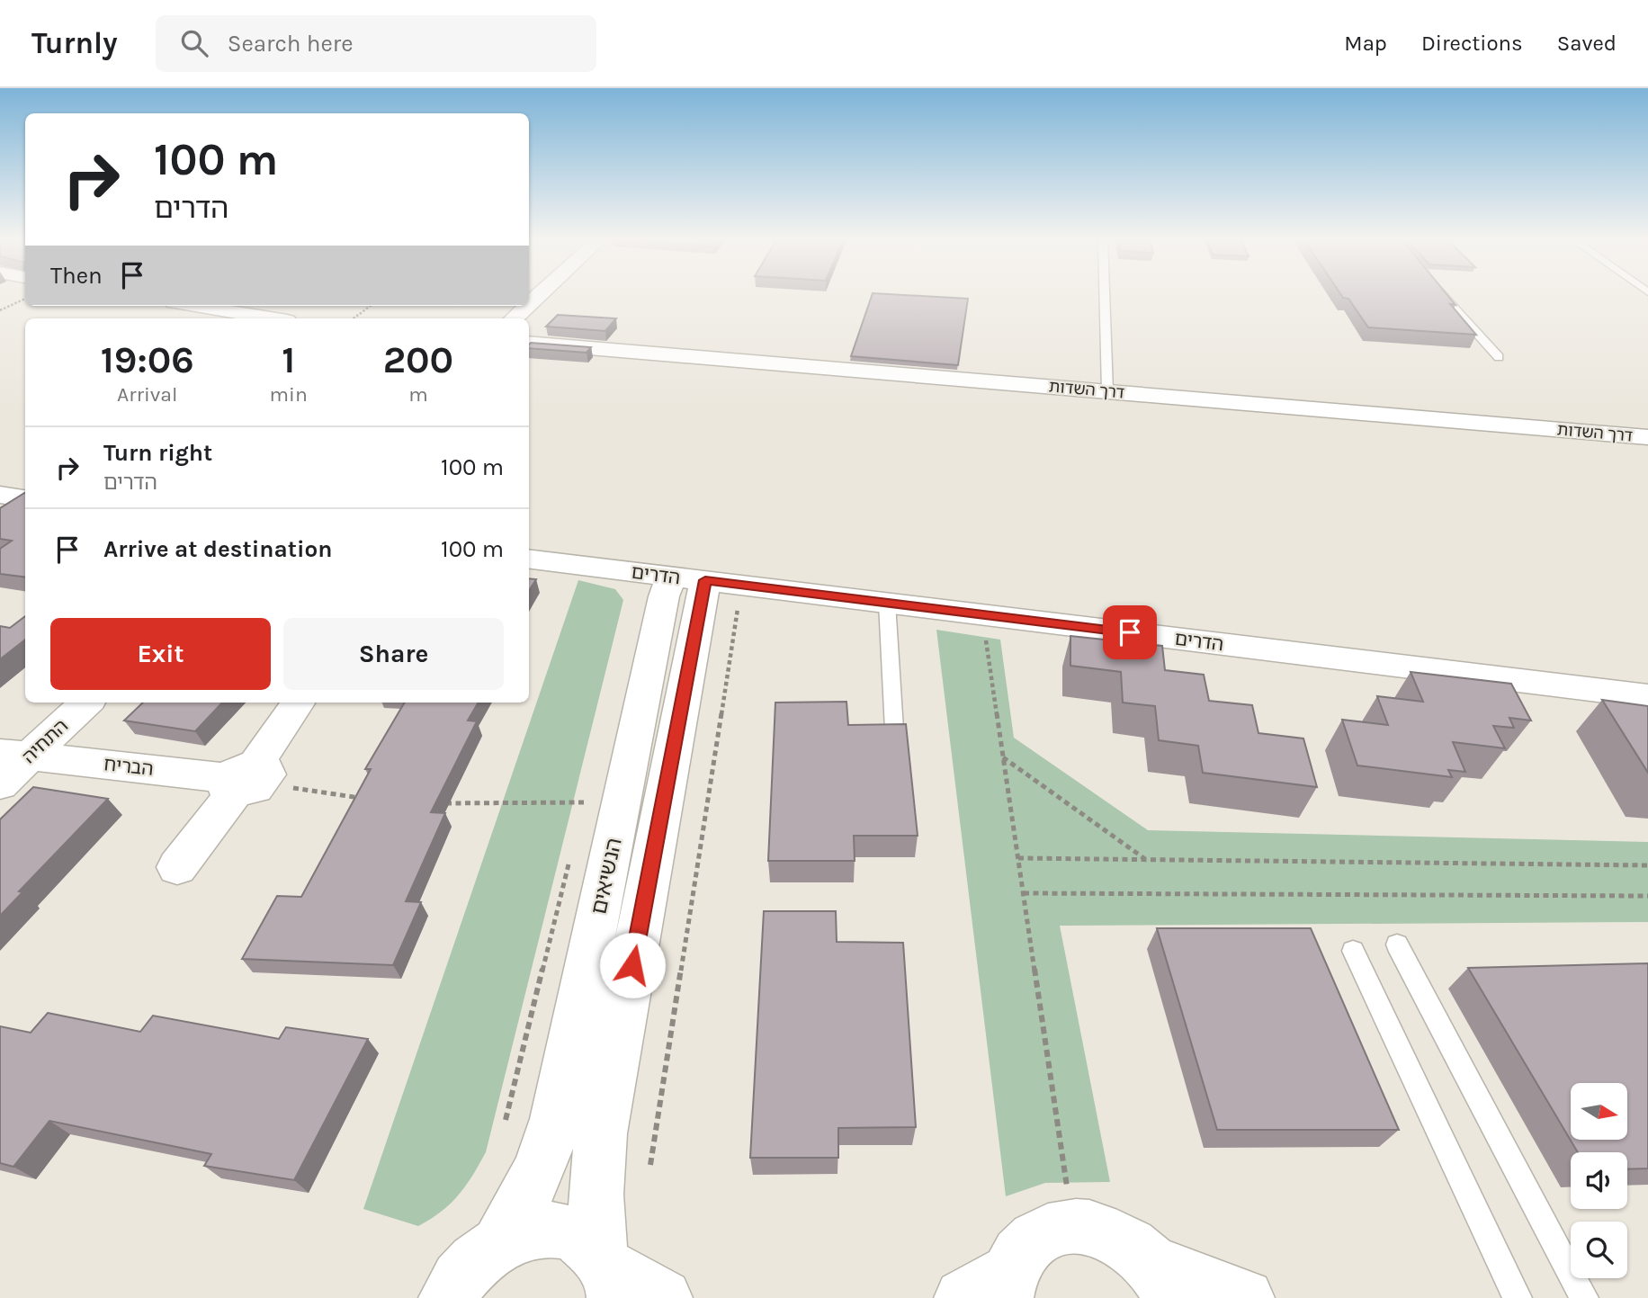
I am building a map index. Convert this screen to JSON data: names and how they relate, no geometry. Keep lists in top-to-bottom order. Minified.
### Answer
{"streets":{"street":["דרך השדות","הדרים","התחיה","הבריח","הנשיאים"]},"crossings":[["הדרים","הנשיאים"],["התחיה","הבריח"]],"north":"right","page":{"header":"Turnly","search":"Search here","nav":["Map","Directions","Saved"],"turn":["100 m","הדרים"],"then":"Then","eta":["19:06","Arrival","1","min","200","m"],"list":[{"name":"Turn right","note":"הדרים","value":"100 m"},{"name":"Arrive at destination","value":"100 m"}],"buttons":["Exit","Share"]}}
